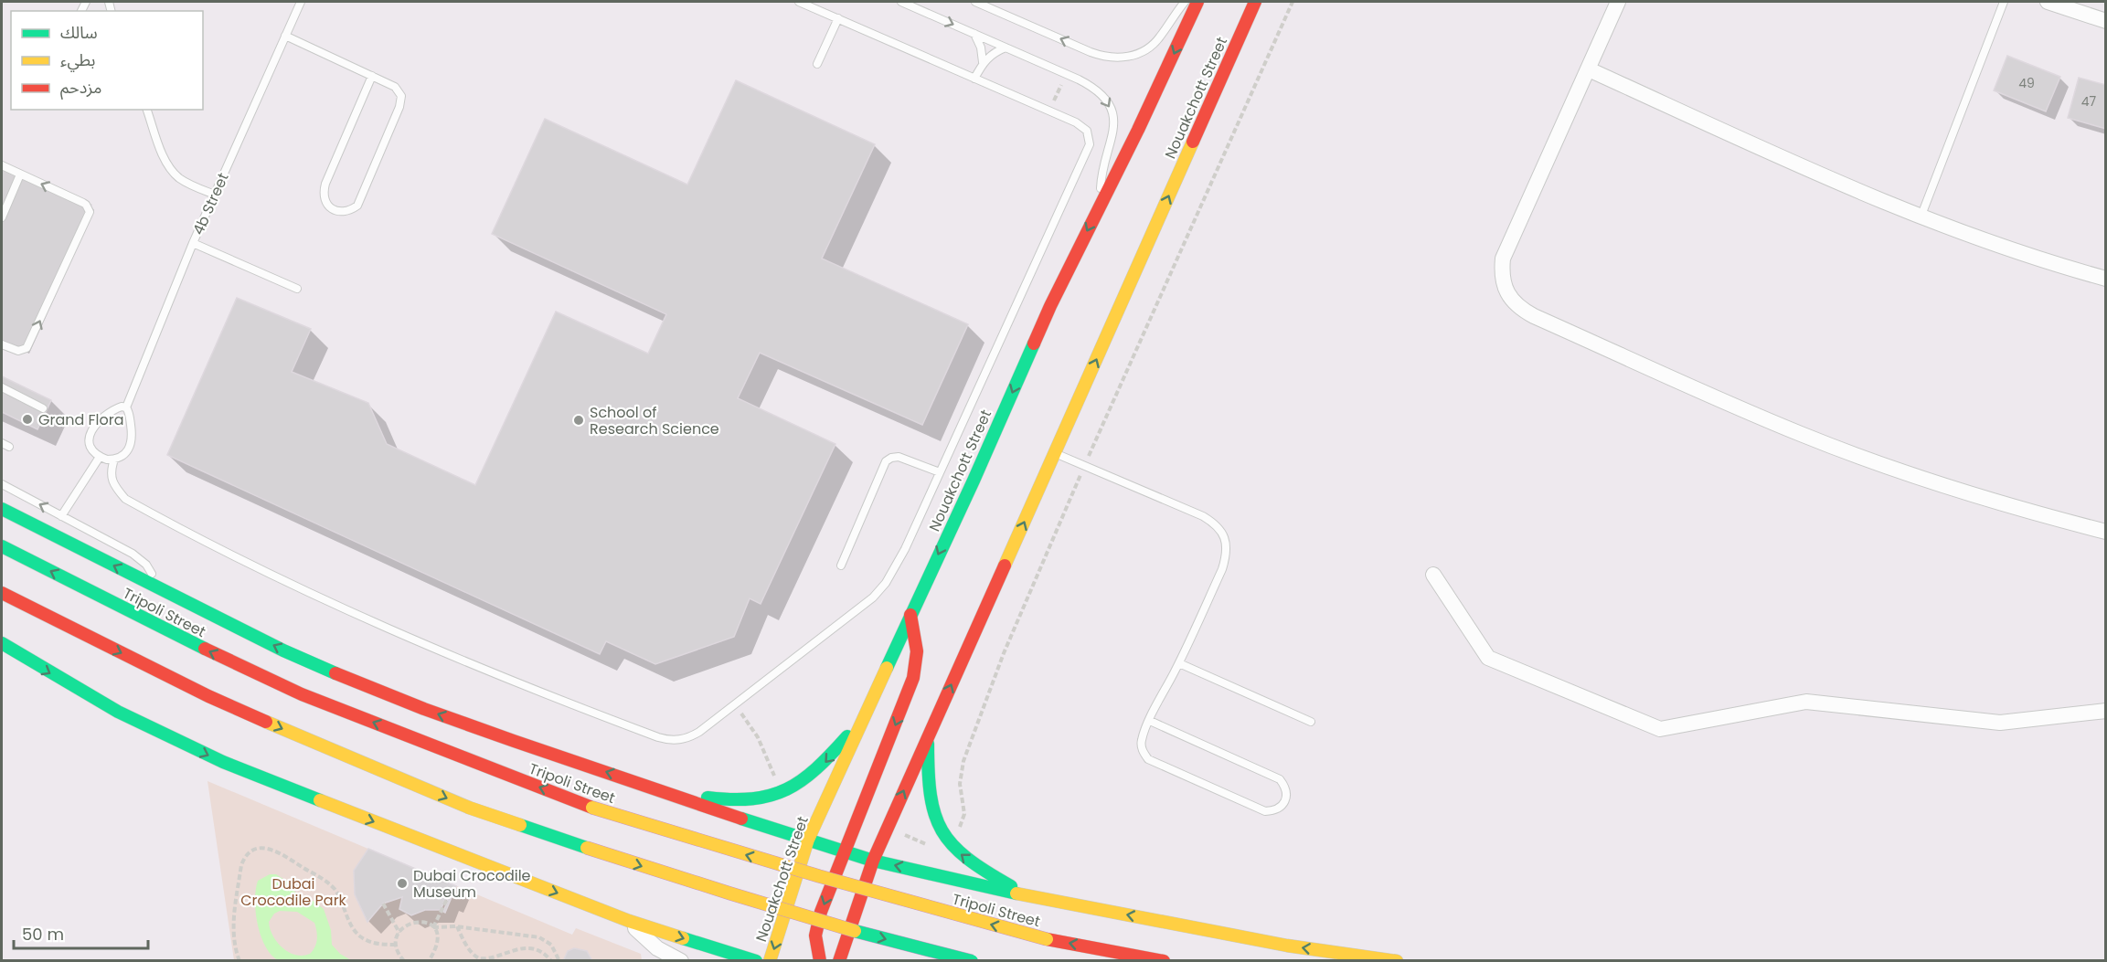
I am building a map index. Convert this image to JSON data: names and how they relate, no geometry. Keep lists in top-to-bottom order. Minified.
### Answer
{"streets":{"main road":["Nouakchott Street","Tripoli Street"],"lane":["4b Street"]},"parks":["Dubai Crocodile Park"],"places":["Grand Flora","School of Research Science","Dubai Crocodile Museum"],"house_numbers":["49","47"],"legend":["سالك","بطيء","مزدحم"],"scale_bar":"50 m"}
